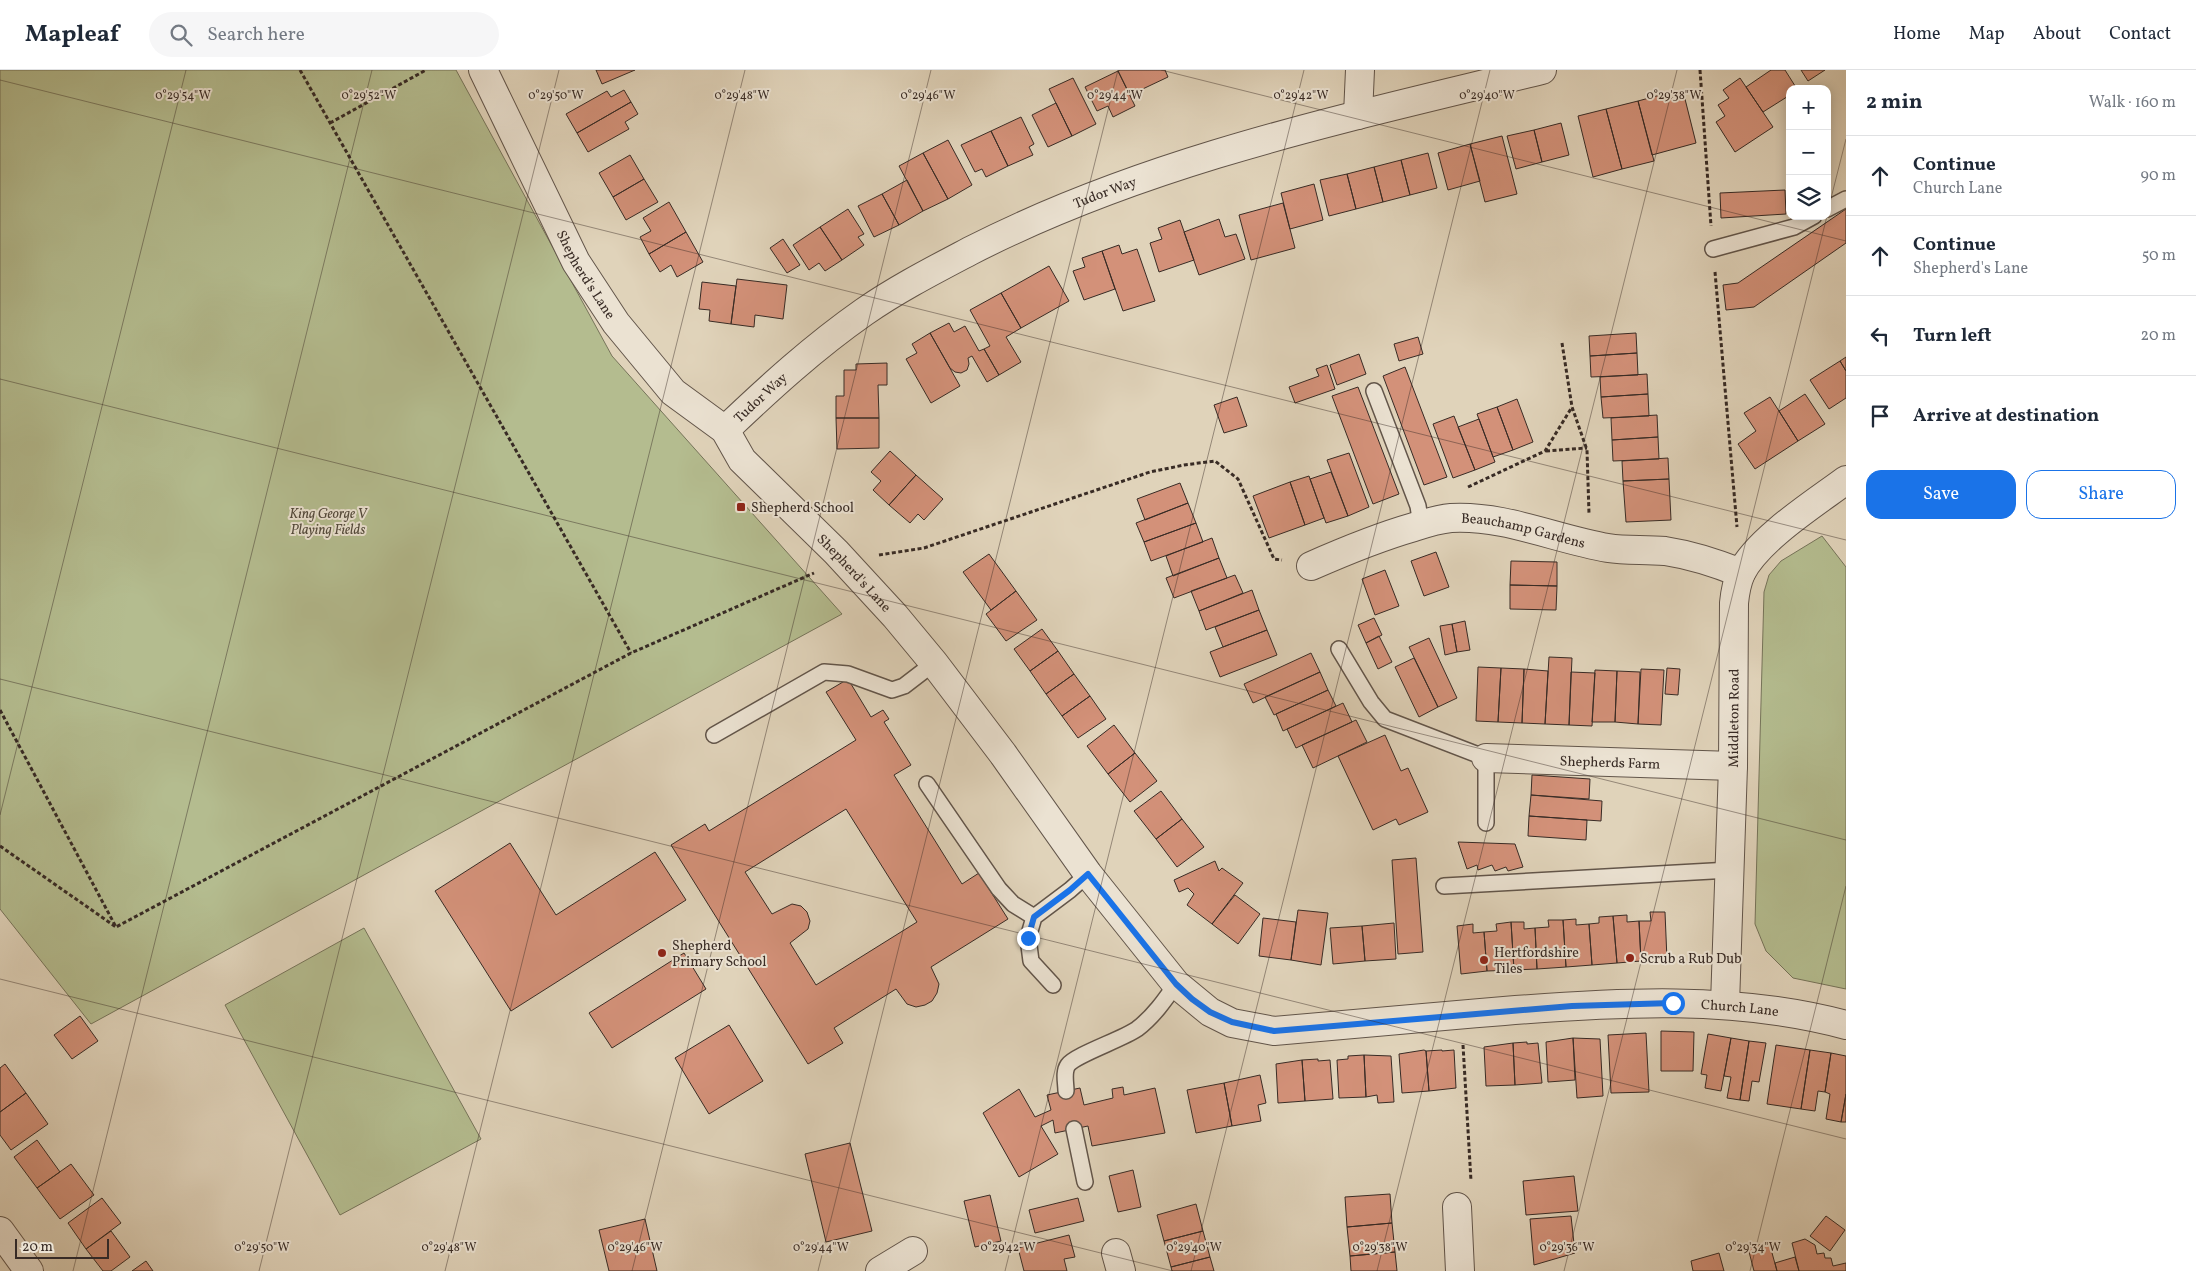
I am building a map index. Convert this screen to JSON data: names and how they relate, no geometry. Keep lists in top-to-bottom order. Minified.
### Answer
{"streets":{"street":["Tudor Way","Shepherd's Lane","Beauchamp Gardens","Middleton Road","Shepherds Farm","Church Lane"]},"crossings":[["Tudor Way","Shepherd's Lane"],["Shepherd's Lane","Church Lane"],["Beauchamp Gardens","Middleton Road"],["Middleton Road","Shepherds Farm"],["Middleton Road","Church Lane"]],"parks":["King George V Playing Fields"],"places":{"transit":["Shepherd School"],"other":["Shepherd Primary School","Scrub a Rub Dub","Hertfordshire Tiles"]},"scale_bar":"20 m","page":{"header":"Mapleaf","search":"Search here","nav":["Home","Map","About","Contact"],"heading":["2 min","Walk · 160 m"],"map_buttons":["+","−"],"list":[["Continue","Church Lane","90 m"],["Continue","Shepherd's Lane","50 m"],["Turn left","20 m"],"Arrive at destination"],"buttons":["Save","Share"],"scale":"20 m"},"coordinates":["0°29'54\"W","0°29'52\"W","0°29'50\"W","0°29'48\"W","0°29'46\"W","0°29'44\"W","0°29'42\"W","0°29'40\"W","0°29'38\"W","0°29'36\"W","0°29'34\"W"]}
